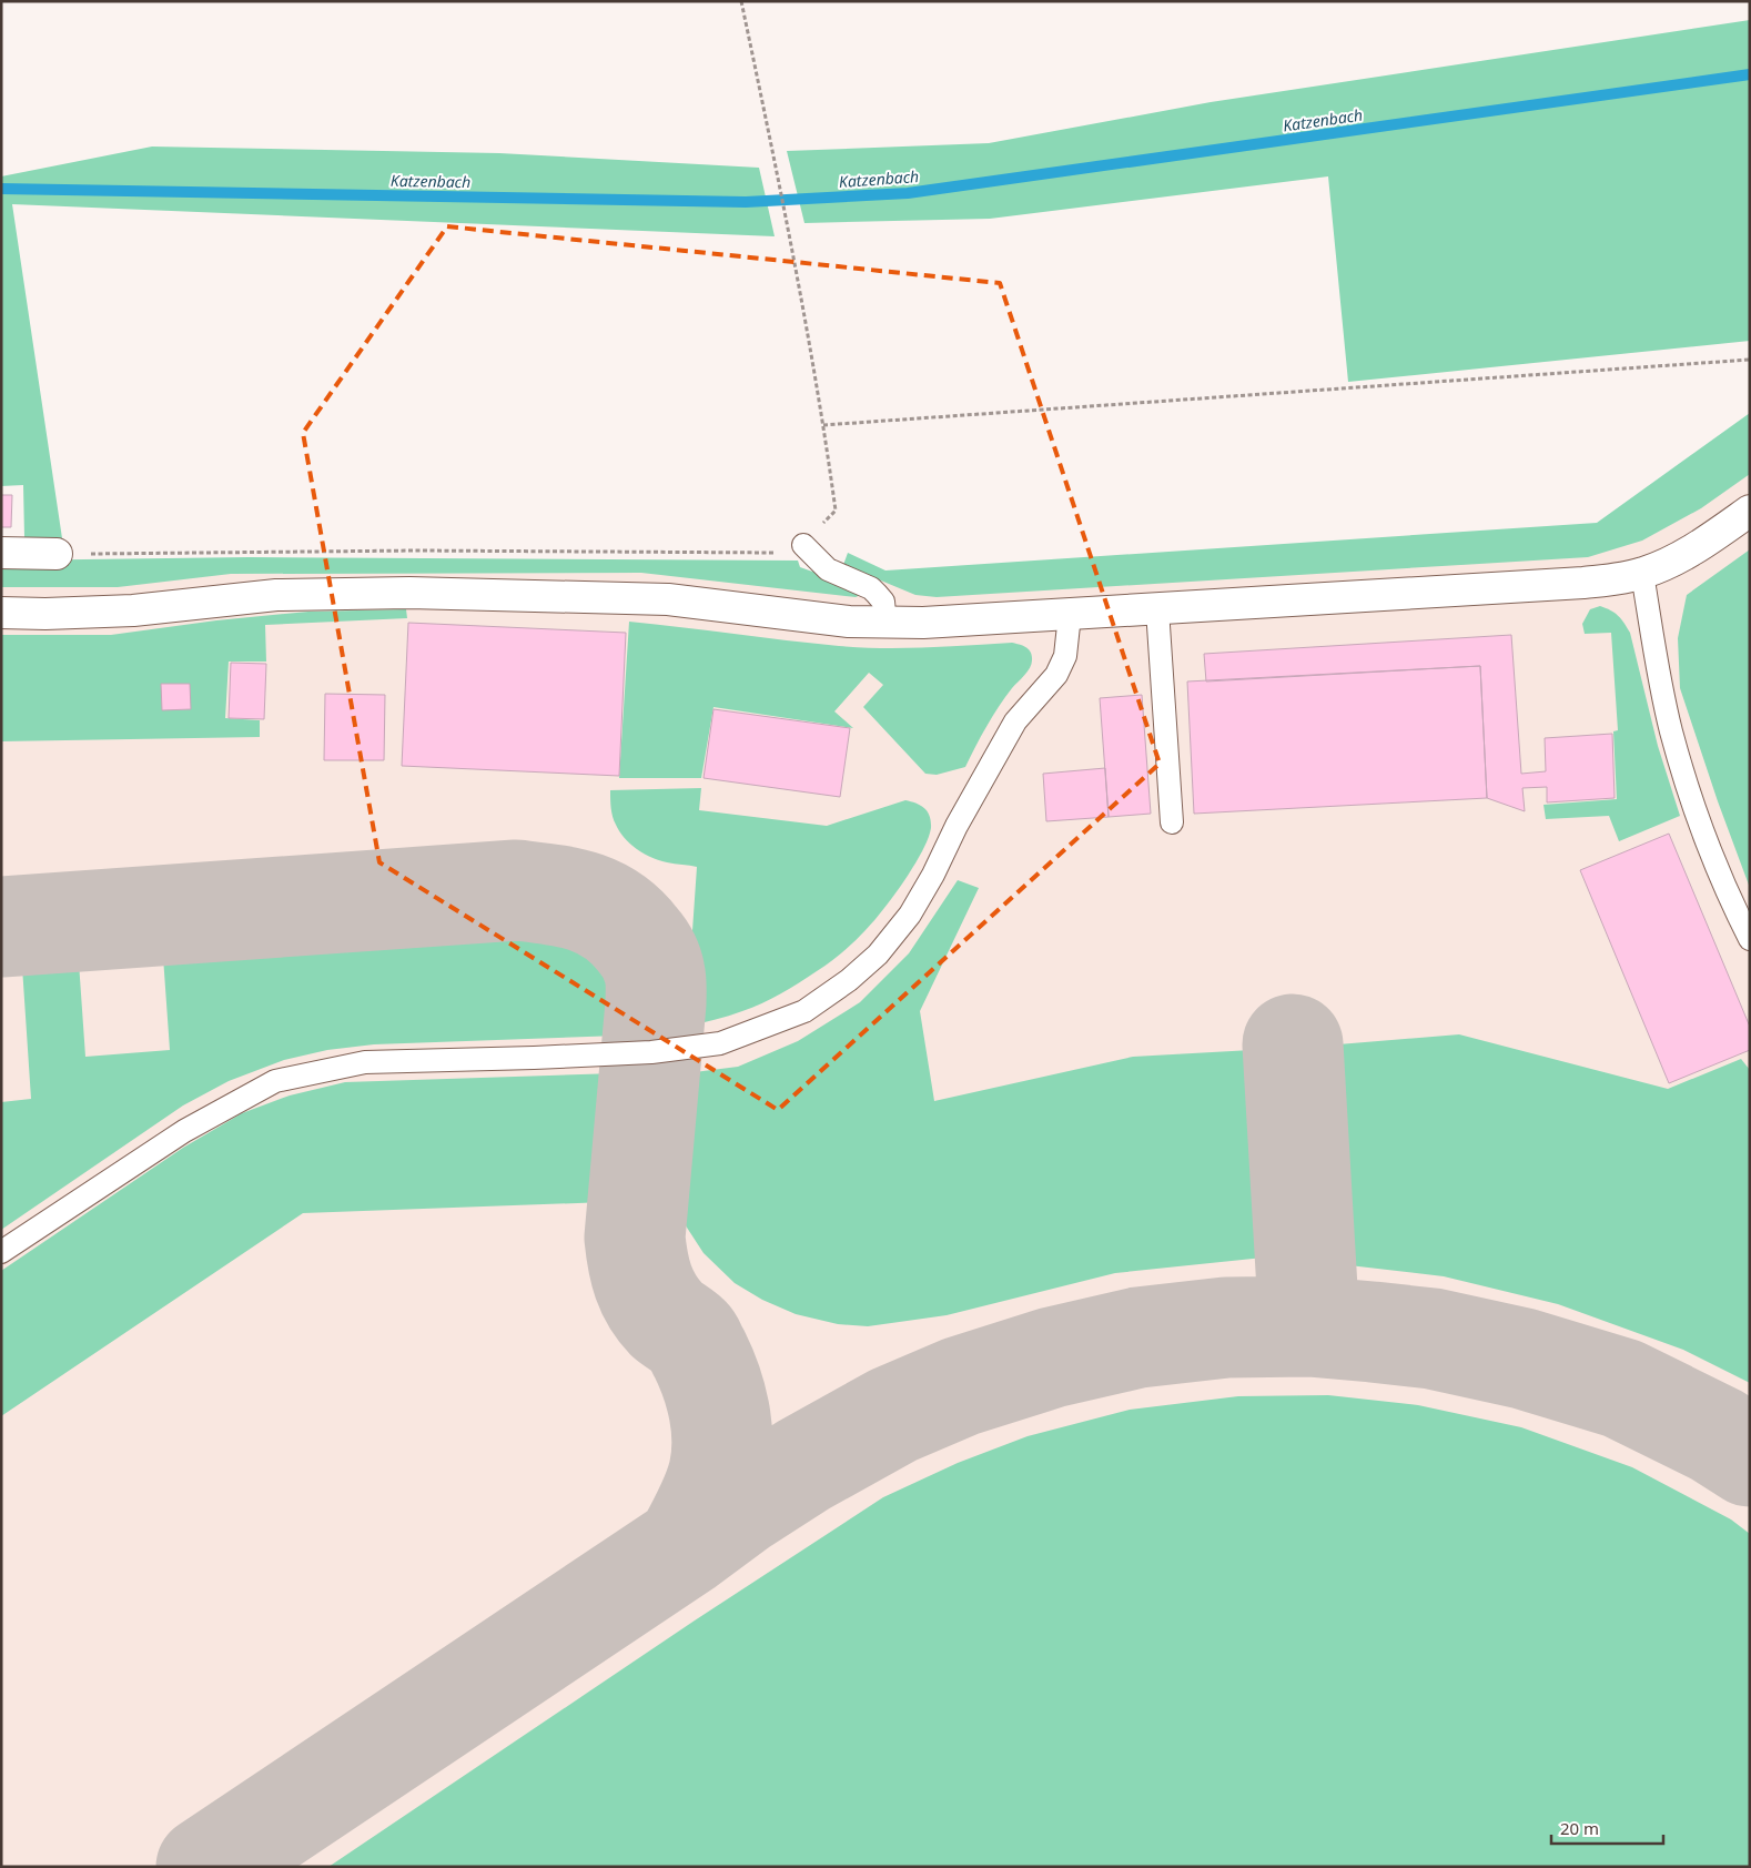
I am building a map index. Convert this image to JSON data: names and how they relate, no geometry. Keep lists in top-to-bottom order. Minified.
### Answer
{"water":["Katzenbach"],"scale_bar":"20 m"}
